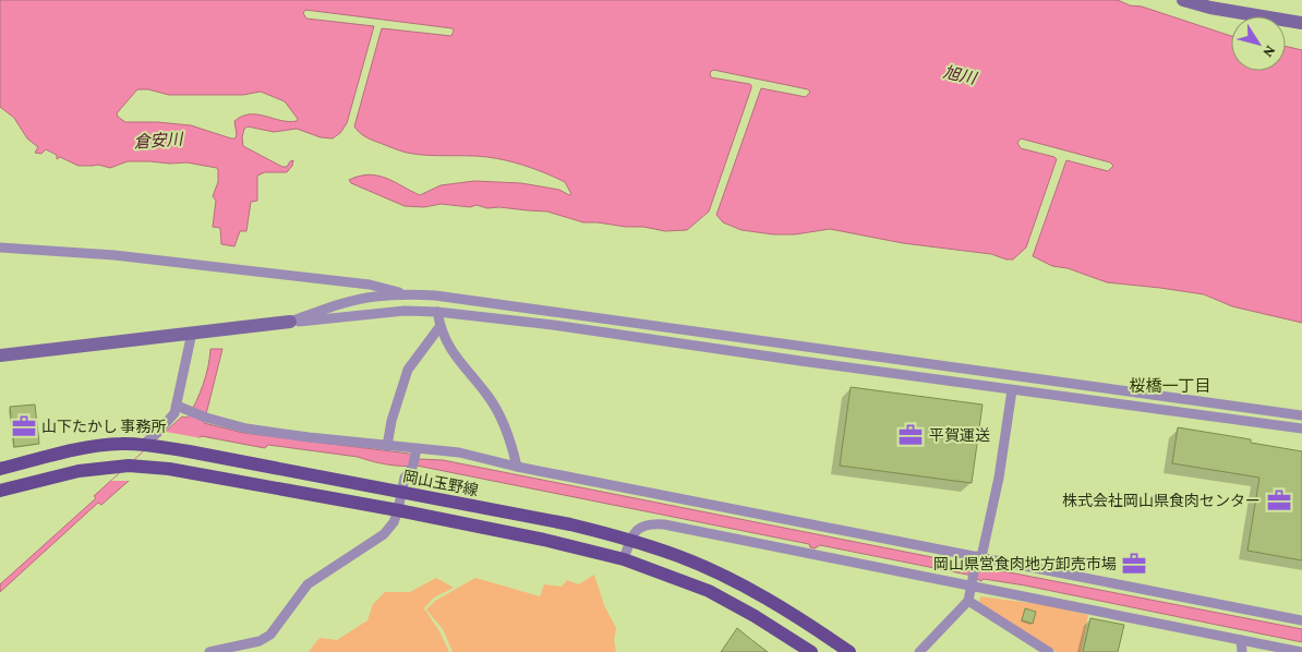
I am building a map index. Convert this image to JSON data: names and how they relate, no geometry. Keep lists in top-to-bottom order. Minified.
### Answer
{"streets":{"main road":["岡山玉野線"]},"districts":["桜橋一丁目"],"water":["旭川","倉安川"],"places":{"office":["山下たかし 事務所","平賀運送","株式会社岡山県食肉センター","岡山県営食肉地方卸売市場"]},"north":"bottom right"}
